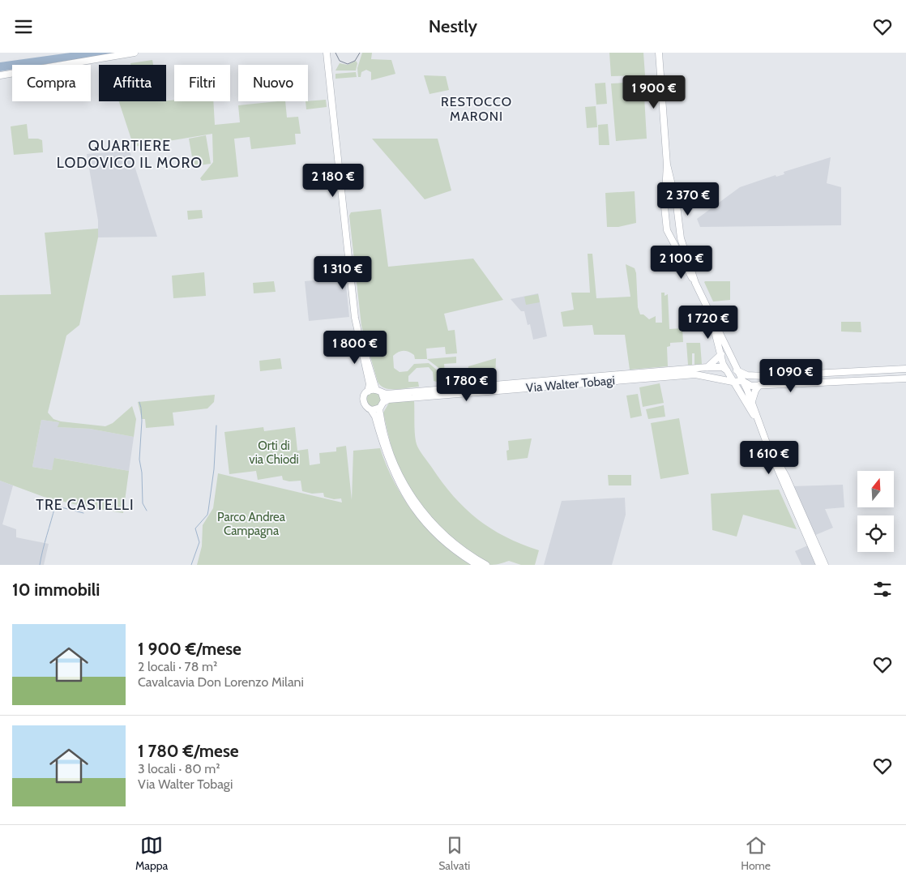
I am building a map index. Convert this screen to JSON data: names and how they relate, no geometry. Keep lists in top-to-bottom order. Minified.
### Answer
{"streets":{"street":["Via Walter Tobagi"]},"districts":["RESTOCCO MARONI","QUARTIERE LODOVICO IL MORO","TRE CASTELLI"],"parks":["Orti di via Chiodi","Parco Andrea Campagna"],"north":"top","page":{"header":"Nestly","chip":["Compra","Affitta","Filtri","Nuovo"],"price":["1 900 €","2 180 €","2 370 €","2 100 €","1 310 €","1 720 €","1 800 €","1 090 €","1 780 €","1 610 €"],"heading":"10 immobili","list":[{"name":"1 900 €/mese","note":"2 locali · 78 m² · Cavalcavia Don Lorenzo Milani"},{"name":"1 780 €/mese","note":"3 locali · 80 m² · Via Walter Tobagi"}],"tabs":["Mappa","Salvati","Home"]}}
